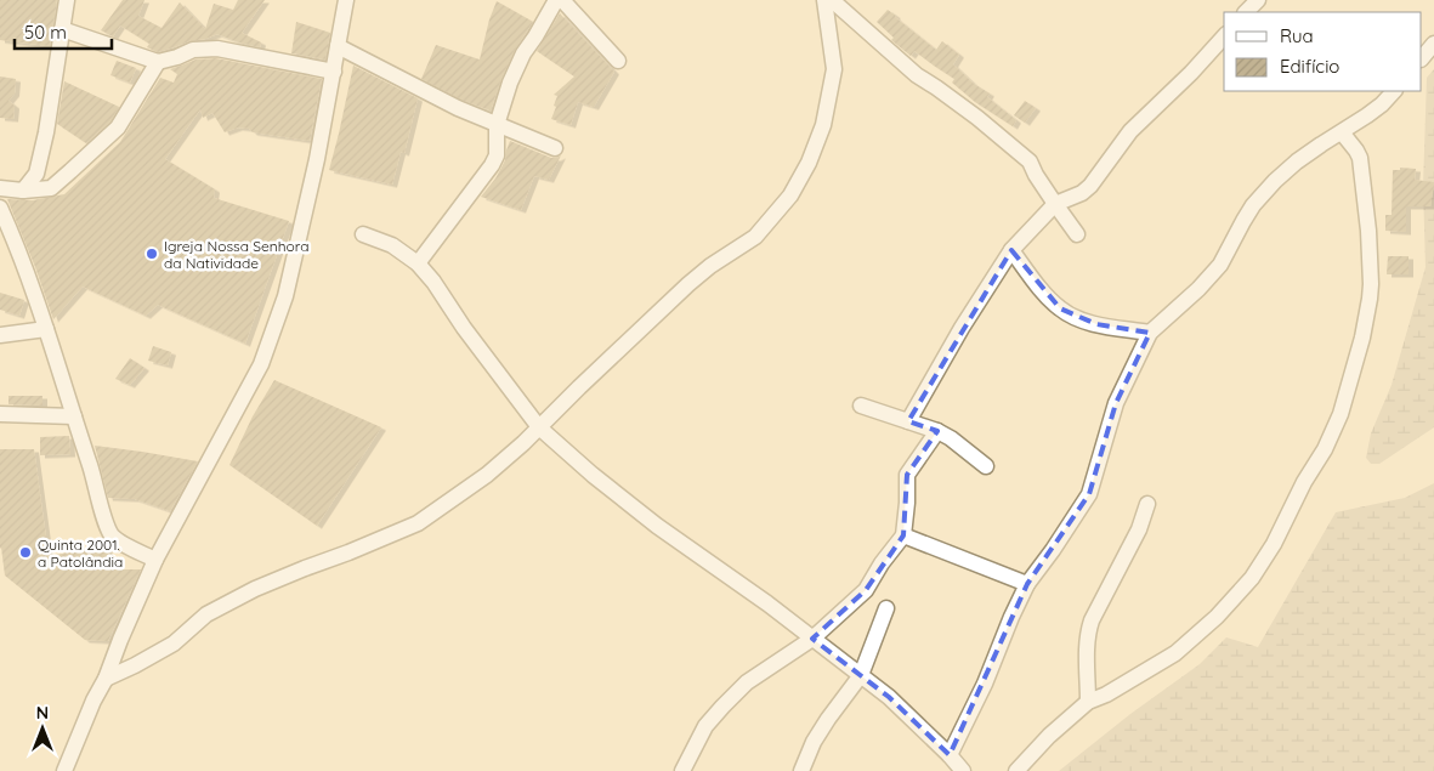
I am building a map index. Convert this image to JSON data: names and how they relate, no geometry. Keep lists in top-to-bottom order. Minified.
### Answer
{"places":["Igreja Nossa Senhora da Natividade","Quinta 2001. a Patolândia"],"legend":["Rua","Edifício"],"scale_bar":"50 m","north":"top"}
